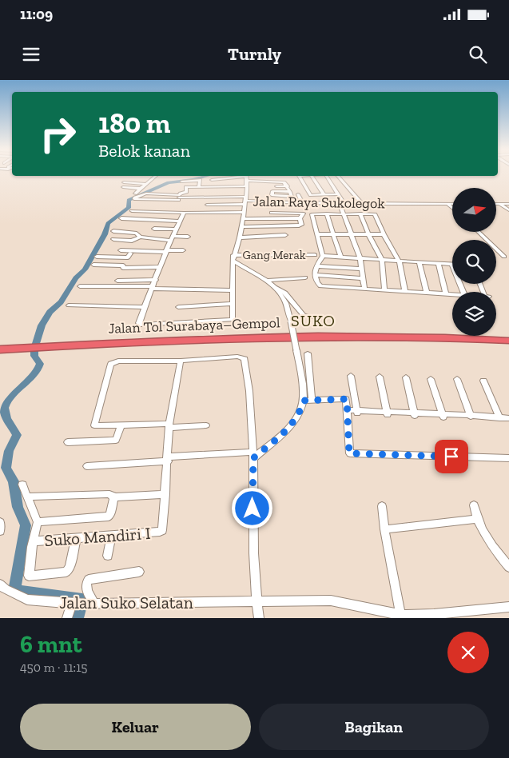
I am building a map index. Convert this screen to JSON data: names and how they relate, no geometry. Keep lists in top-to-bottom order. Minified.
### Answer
{"streets":{"highway":["Jalan Tol Surabaya–Gempol"],"street":["Jalan Raya Sukolegok","Gang Merak","Suko Mandiri I","Jalan Suko Selatan"]},"crossings":[["Jalan Raya Sukolegok","Gang Merak"]],"districts":["SUKO"],"north":"right","page":{"status":"11:09","header":"Turnly","turn":["180 m","Belok kanan"],"heading":["6 mnt","450 m · 11:15"],"buttons":["Keluar","Bagikan"]}}
